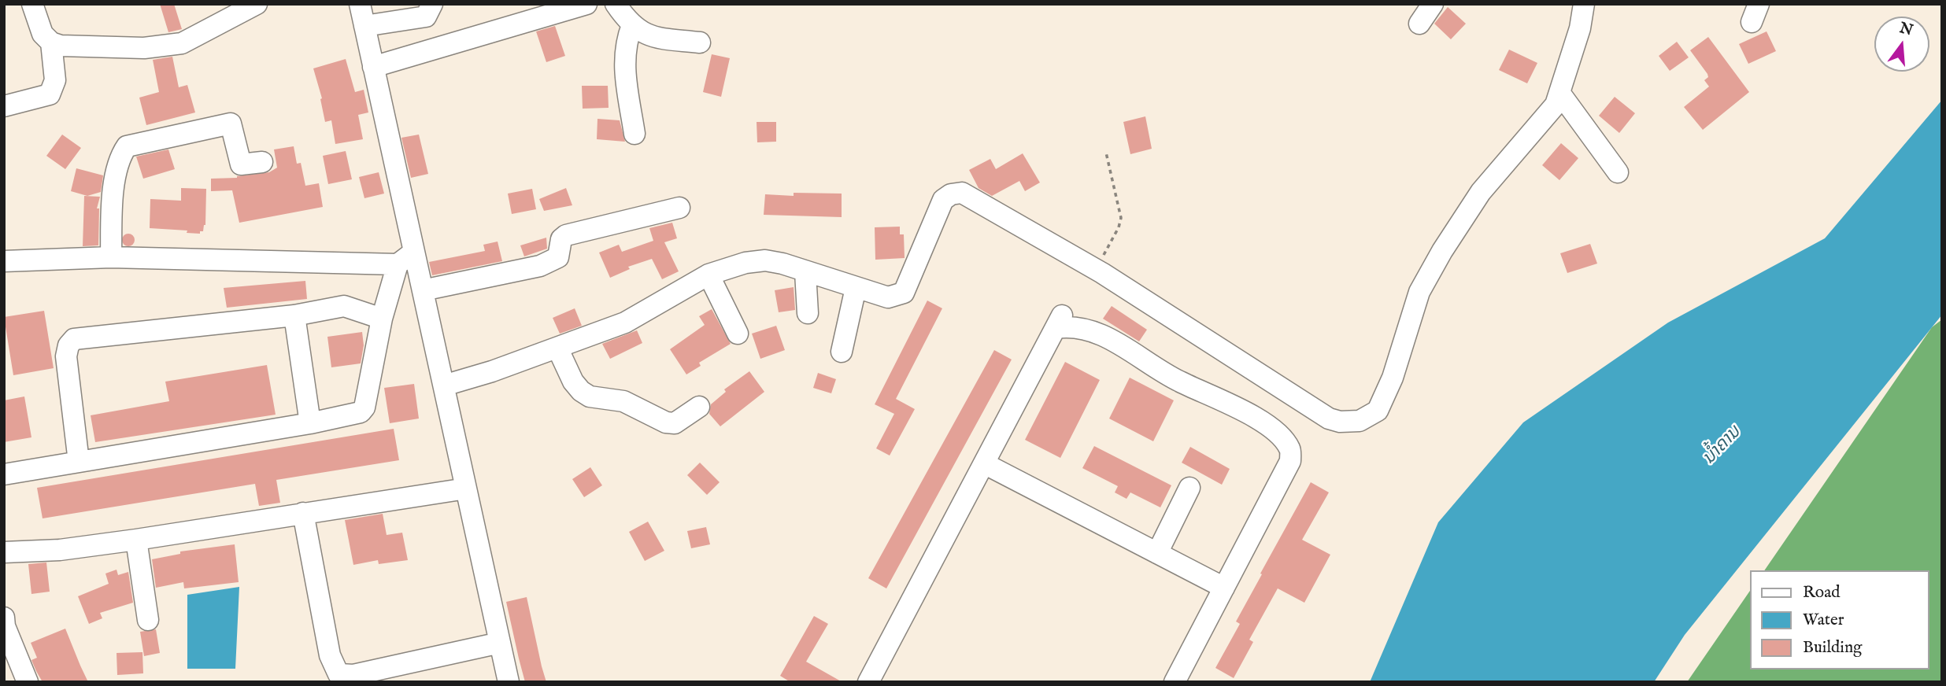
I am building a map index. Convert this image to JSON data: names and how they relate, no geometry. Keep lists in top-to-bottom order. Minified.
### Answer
{"water":["ນ້ຳຄານ"],"legend":["Road","Water","Building"],"north":"top"}
